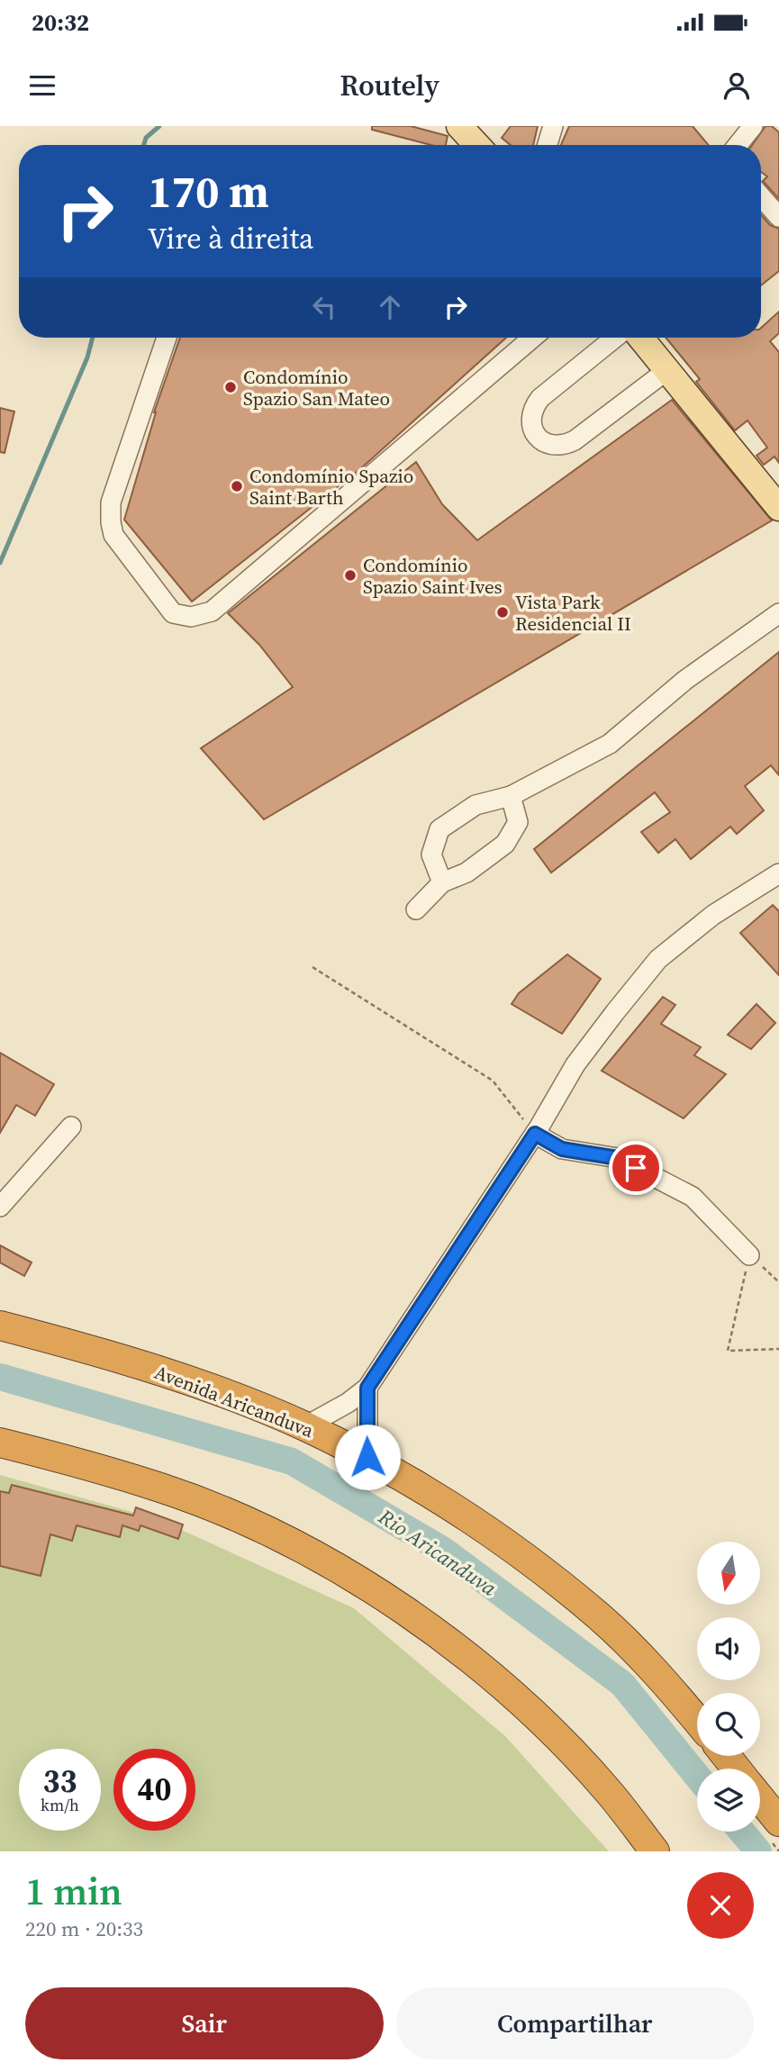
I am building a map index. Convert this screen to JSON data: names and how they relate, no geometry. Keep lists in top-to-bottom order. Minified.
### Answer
{"streets":{"highway":["Avenida Aricanduva"]},"water":["Rio Aricanduva"],"places":["Condomínio Spazio San Mateo","Condomínio Spazio Saint Barth","Condomínio Spazio Saint Ives","Vista Park Residencial II"],"north":"bottom","page":{"status":"20:32","header":"Routely","turn":["170 m","Vire à direita"],"speed":"33 km/h","limit":"40","heading":["1 min","220 m · 20:33"],"buttons":["Sair","Compartilhar"]}}
